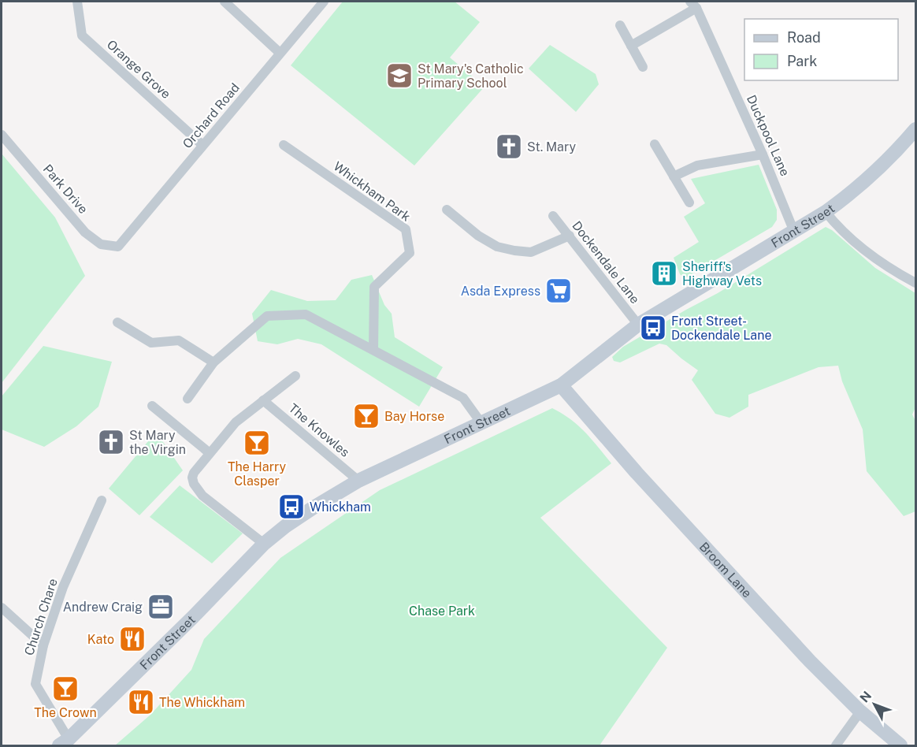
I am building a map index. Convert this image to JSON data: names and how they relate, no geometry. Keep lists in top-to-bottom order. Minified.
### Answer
{"streets":{"main road":["Front Street","Broom Lane"],"street":["Orange Grove","Orchard Road","Duckpool Lane","Park Drive","Whickham Park","Dockendale Lane","The Knowles","Church Chare"]},"crossings":[["Orange Grove","Orchard Road"],["Orchard Road","Park Drive"],["Duckpool Lane","Front Street"],["Front Street","Dockendale Lane"],["Front Street","The Knowles"],["Front Street","Broom Lane"],["Front Street","Church Chare"]],"parks":["Chase Park"],"places":{"school or university":["St Mary's Catholic Primary School"],"church":["St. Mary","St Mary the Virgin"],"building":["Sheriff's Highway Vets"],"supermarket":["Asda Express"],"bus stop":["Front Street- Dockendale Lane","Whickham"],"bar":["Bay Horse","The Harry Clasper","The Crown"],"office":["Andrew Craig"],"restaurant":["Kato","The Whickham"]},"legend":["Road","Park"],"north":"top left"}
